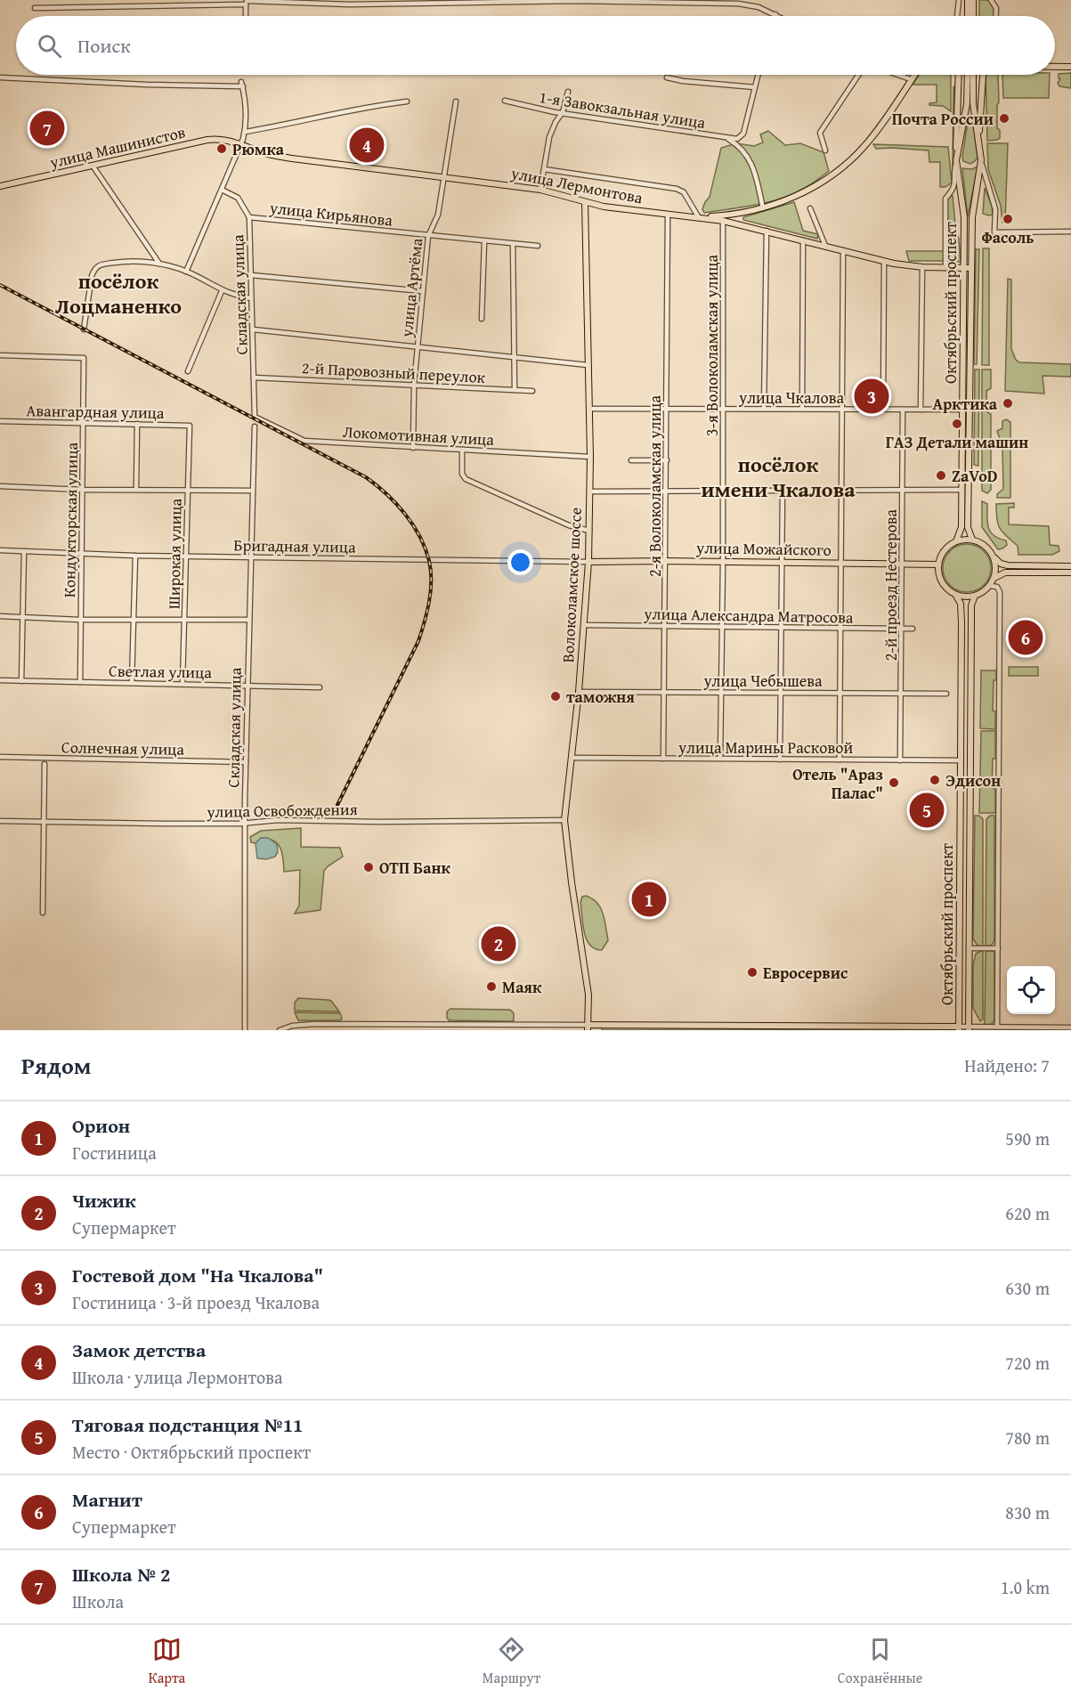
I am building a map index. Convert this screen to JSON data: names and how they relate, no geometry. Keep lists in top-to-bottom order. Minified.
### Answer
{"streets":{"main road":["улица Машинистов","улица Лермонтова","Октябрьский проспект","улица Можайского","Волоколамское шоссе"],"street":["1-я Завокзальная улица","улица Кирьянова","улица Артёма","Складская улица","3-я Волоколамская улица","2-й Паровозный переулок","улица Чкалова","Авангардная улица","Локомотивная улица","2-я Волоколамская улица","Кондукторская улица","Бригадная улица","Широкая улица","2-й проезд Нестерова","улица Александра Матросова","Светлая улица","улица Чебышева","улица Марины Расковой","Солнечная улица","улица Освобождения"]},"crossings":[["улица Машинистов","улица Лермонтова"],["улица Лермонтова","улица Артёма"],["улица Лермонтова","Октябрьский проспект"],["улица Лермонтова","3-я Волоколамская улица"],["улица Лермонтова","2-я Волоколамская улица"],["улица Лермонтова","Волоколамское шоссе"],["улица Кирьянова","улица Артёма"],["улица Кирьянова","Складская улица"],["улица Артёма","2-й Паровозный переулок"],["улица Артёма","Локомотивная улица"],["Складская улица","2-й Паровозный переулок"],["Складская улица","Локомотивная улица"],["Складская улица","Бригадная улица"],["Складская улица","Светлая улица"],["Складская улица","Солнечная улица"],["Складская улица","улица Освобождения"],["Октябрьский проспект","улица Чкалова"],["Октябрьский проспект","улица Можайского"],["Октябрьский проспект","улица Марины Расковой"],["3-я Волоколамская улица","улица Чкалова"],["3-я Волоколамская улица","улица Можайского"],["3-я Волоколамская улица","улица Александра Матросова"],["3-я Волоколамская улица","улица Чебышева"],["3-я Волоколамская улица","улица Марины Расковой"],["улица Чкалова","2-я Волоколамская улица"],["улица Чкалова","Волоколамское шоссе"],["улица Чкалова","2-й проезд Нестерова"],["Авангардная улица","Кондукторская улица"],["Авангардная улица","Широкая улица"],["Локомотивная улица","Волоколамское шоссе"],["2-я Волоколамская улица","улица Можайского"],["2-я Волоколамская улица","улица Александра Матросова"],["2-я Волоколамская улица","улица Чебышева"],["2-я Волоколамская улица","улица Марины Расковой"],["Кондукторская улица","Бригадная улица"],["Кондукторская улица","Светлая улица"],["Бригадная улица","улица Можайского"],["Бригадная улица","Широкая улица"],["Бригадная улица","Волоколамское шоссе"],["улица Можайского","Волоколамское шоссе"],["улица Можайского","2-й проезд Нестерова"],["Широкая улица","Светлая улица"],["Волоколамское шоссе","улица Александра Матросова"],["Волоколамское шоссе","улица Чебышева"],["Волоколамское шоссе","улица Марины Расковой"],["Волоколамское шоссе","улица Освобождения"],["2-й проезд Нестерова","улица Александра Матросова"],["2-й проезд Нестерова","улица Чебышева"],["2-й проезд Нестерова","улица Марины Расковой"]],"districts":["посёлок Лоцманенко","посёлок имени Чкалова"],"places":["Почта России","Рюмка","Фасоль","Арктика","ГАЗ Детали машин","ZaVoD","таможня","Эдисон","Отель \"Араз Палас\"","ОТП Банк","Евросервис","Маяк"],"page":{"search":"Поиск","pins":["7","4","3","6","5","1","2"],"heading":["Рядом","Найдено: 7"],"list":[{"mark":"1","name":"Орион","note":"Гостиница","value":"590 m"},{"mark":"2","name":"Чижик","note":"Супермаркет","value":"620 m"},{"mark":"3","name":"Гостевой дом \"На Чкалова\"","note":"Гостиница · 3-й проезд Чкалова","value":"630 m"},{"mark":"4","name":"Замок детства","note":"Школа · улица Лермонтова","value":"720 m"},{"mark":"5","name":"Тяговая подстанция №11","note":"Место · Октябрьский проспект","value":"780 m"},{"mark":"6","name":"Магнит","note":"Супермаркет","value":"830 m"},{"mark":"7","name":"Школа № 2","note":"Школа","value":"1.0 km"}],"nav":["Карта","Маршрут","Сохранённые"]}}
